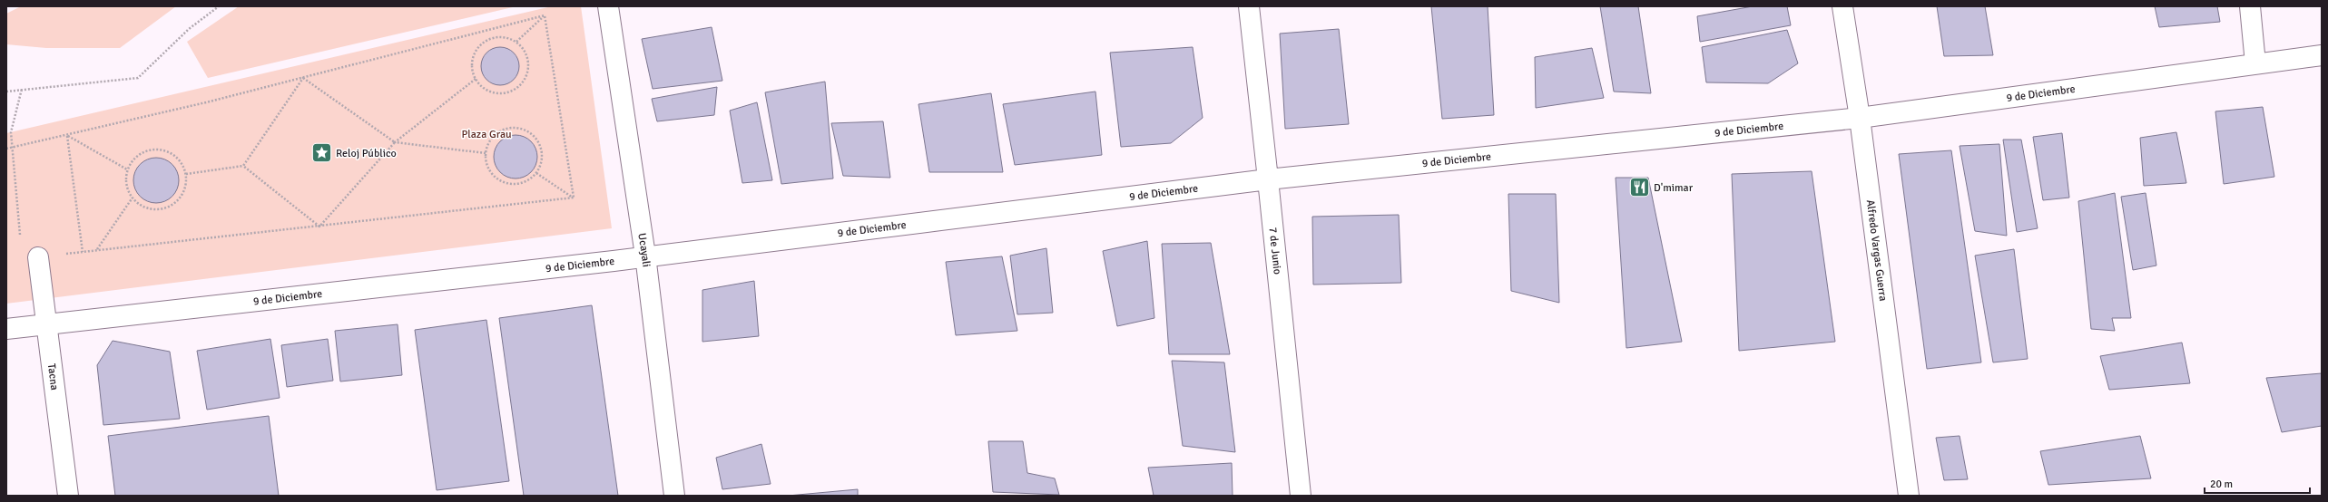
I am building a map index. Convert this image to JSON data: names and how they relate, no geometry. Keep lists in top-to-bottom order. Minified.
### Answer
{"streets":{"street":["9 de Diciembre","Ucayali","7 de Junio","Alfredo Vargas Guerra","Tacna"]},"crossings":[["9 de Diciembre","Ucayali"],["9 de Diciembre","7 de Junio"],["9 de Diciembre","Alfredo Vargas Guerra"],["9 de Diciembre","Tacna"]],"parks":["Plaza Grau"],"places":{"place":["Reloj Público"],"restaurant":["D'mimar"]},"scale_bar":"20 m"}
